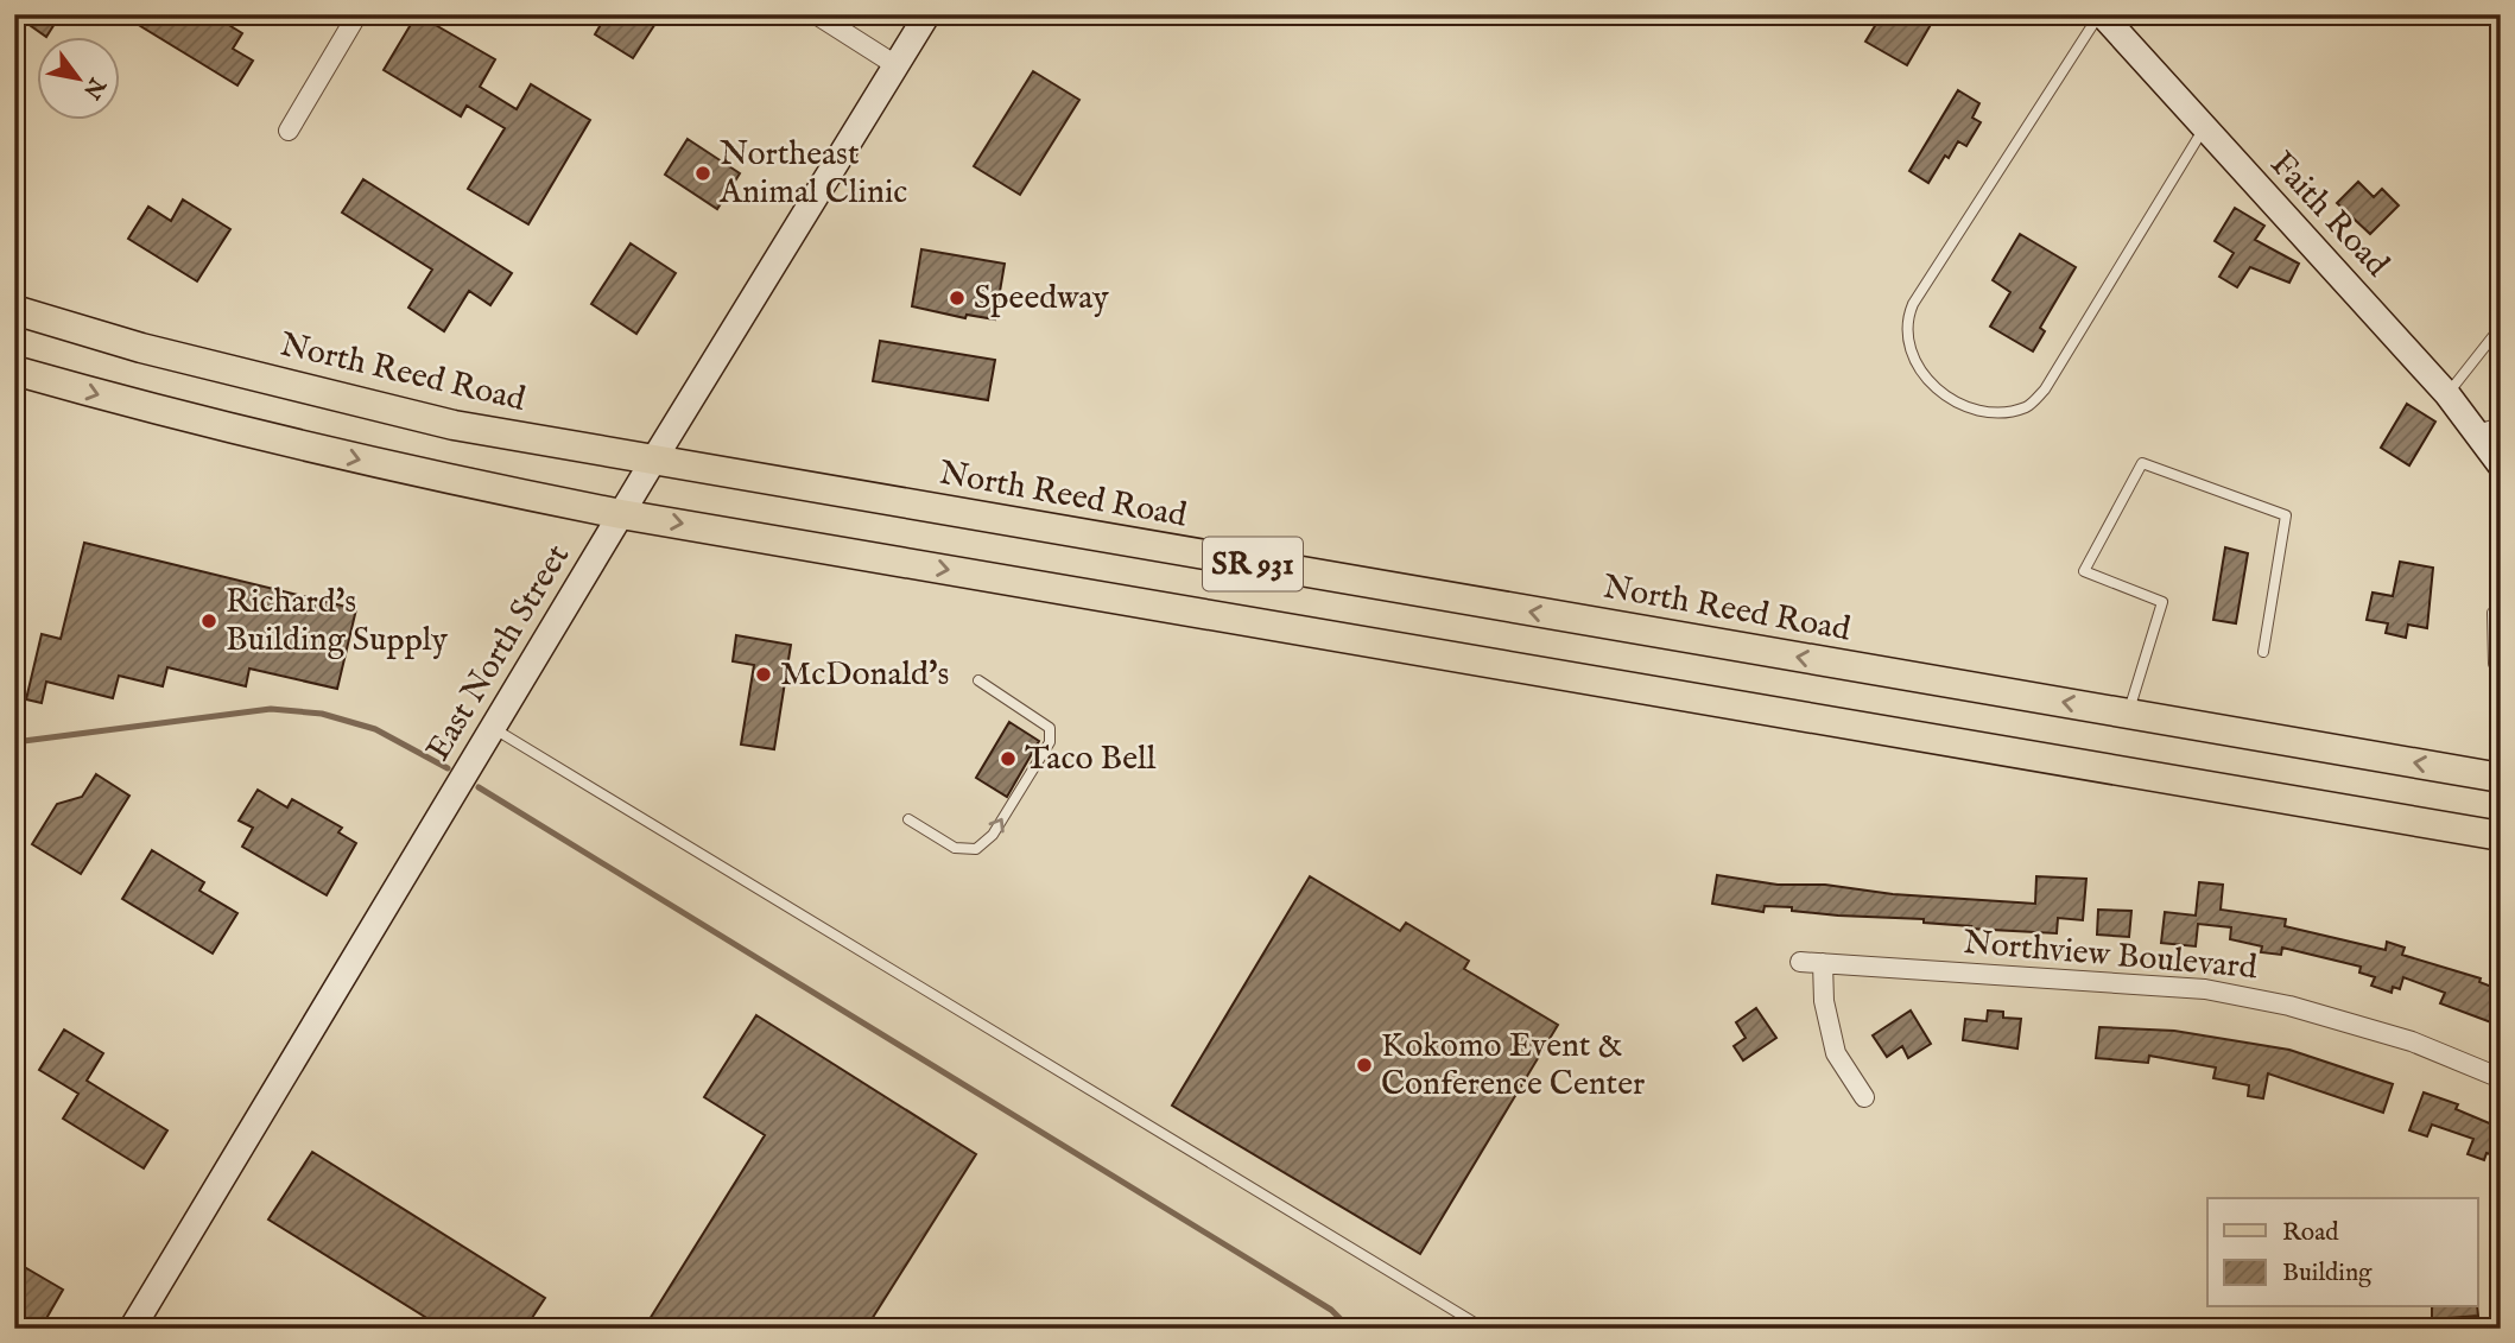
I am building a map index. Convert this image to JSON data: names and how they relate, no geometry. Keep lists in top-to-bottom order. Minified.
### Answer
{"streets":{"main road":["North Reed Road","SR 931"],"street":["Faith Road","East North Street","Northview Boulevard"]},"crossings":[["North Reed Road","East North Street"],["SR 931","East North Street"]],"places":["Northeast Animal Clinic","Speedway","Richard's Building Supply","McDonald's","Taco Bell","Kokomo Event & Conference Center"],"legend":["Road","Building"],"north":"bottom right"}
